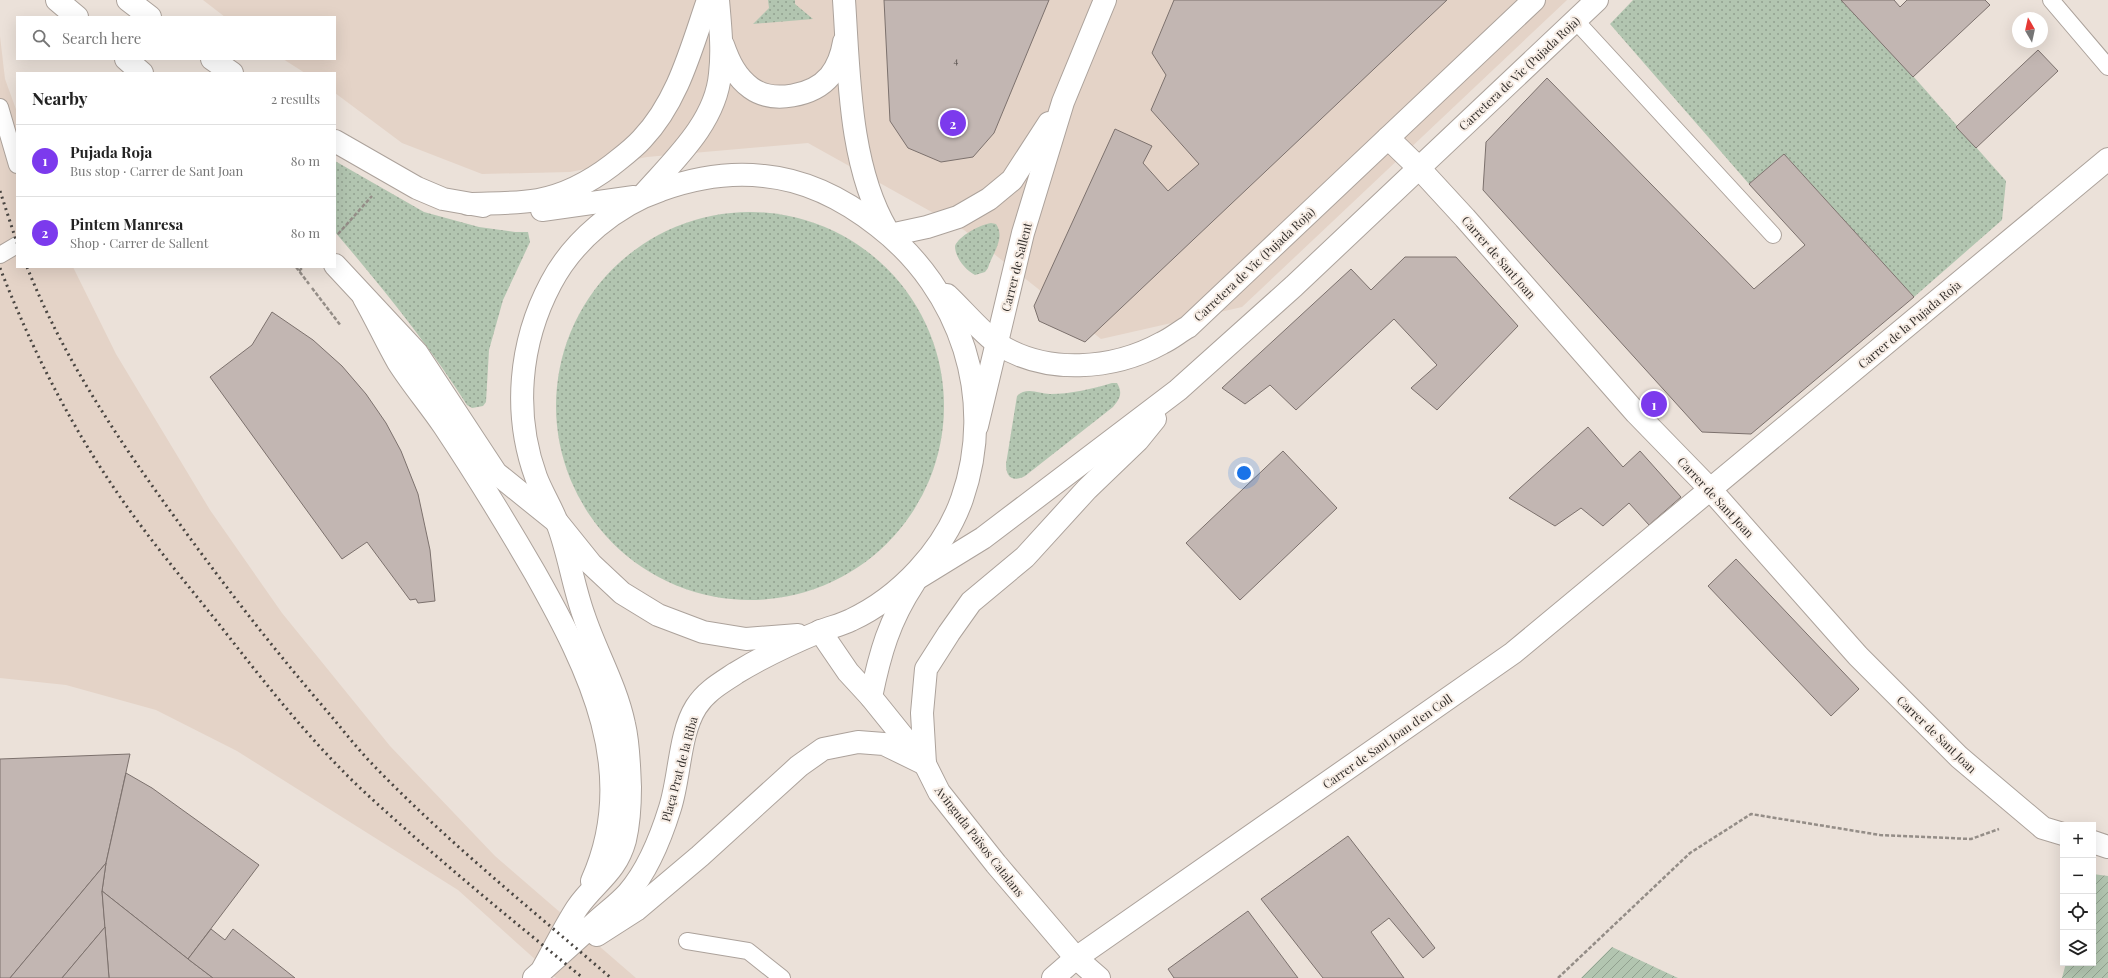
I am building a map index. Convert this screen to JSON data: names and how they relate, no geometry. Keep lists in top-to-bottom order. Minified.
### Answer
{"streets":{"street":["Carretera de Vic (Pujada Roja)","Carrer de Sant Joan","Carrer de Sallent","Carrer de la Pujada Roja","Carrer de Sant Joan d'en Coll","Plaça Prat de la Riba","Avinguda Països Catalans"]},"crossings":[["Carretera de Vic (Pujada Roja)","Carrer de Sant Joan"],["Carretera de Vic (Pujada Roja)","Carrer de Sallent"],["Carretera de Vic (Pujada Roja)","Plaça Prat de la Riba"],["Carrer de Sant Joan","Carrer de la Pujada Roja"],["Carrer de Sant Joan","Carrer de Sant Joan d'en Coll"],["Carrer de Sallent","Plaça Prat de la Riba"],["Carrer de la Pujada Roja","Carrer de Sant Joan d'en Coll"],["Carrer de Sant Joan d'en Coll","Avinguda Països Catalans"],["Plaça Prat de la Riba","Avinguda Països Catalans"]],"house_numbers":["4"],"north":"top","page":{"search":"Search here","heading":["Nearby","2 results"],"pins":["2","1"],"list":[{"mark":"1","name":"Pujada Roja","note":"Bus stop · Carrer de Sant Joan","value":"80 m"},{"mark":"2","name":"Pintem Manresa","note":"Shop · Carrer de Sallent","value":"80 m"}],"map_buttons":["+","−"]}}
